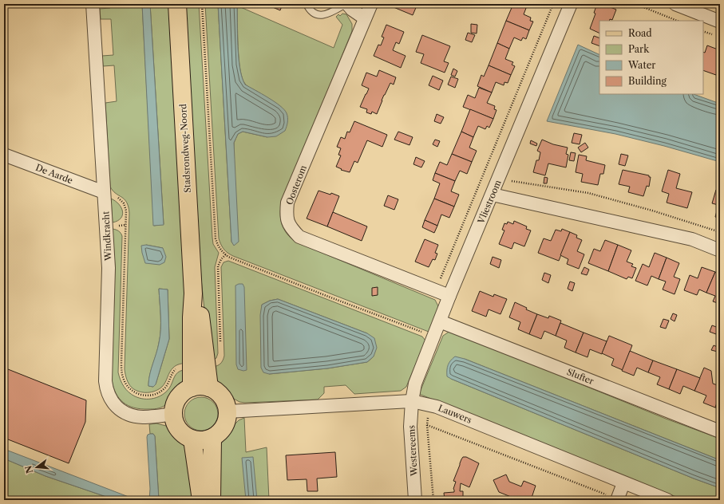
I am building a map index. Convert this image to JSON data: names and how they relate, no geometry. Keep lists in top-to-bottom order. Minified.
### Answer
{"streets":{"main road":["Stadsrondweg-Noord"],"street":["De Aarde","Oosterom","Vliestroom","Windkracht","Slufter","Lauwers","Westereems"]},"crossings":[["Stadsrondweg-Noord","Windkracht"],["Stadsrondweg-Noord","Lauwers"],["De Aarde","Windkracht"],["Oosterom","Vliestroom"],["Vliestroom","Slufter"],["Vliestroom","Lauwers"],["Vliestroom","Westereems"],["Windkracht","Lauwers"],["Lauwers","Westereems"]],"legend":["Road","Park","Water","Building"],"north":"left"}
